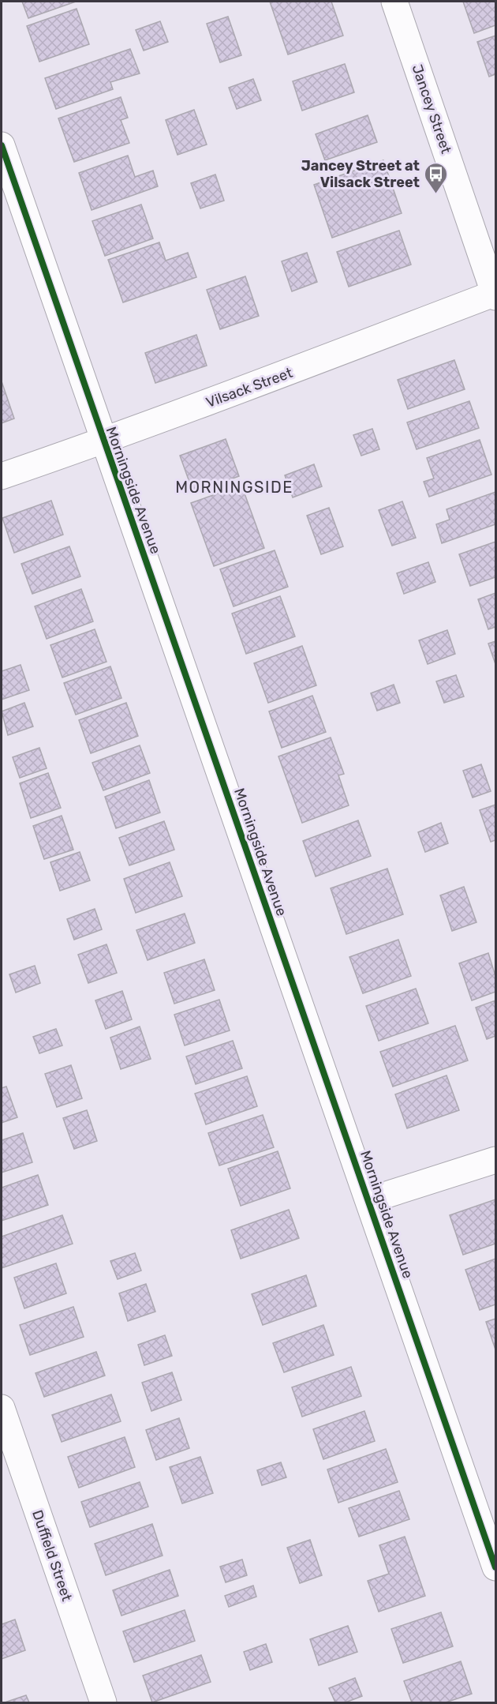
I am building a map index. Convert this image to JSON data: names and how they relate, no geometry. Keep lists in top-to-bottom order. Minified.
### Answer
{"streets":{"street":["Jancey Street","Vilsack Street","Morningside Avenue","Duffield Street"]},"crossings":[["Jancey Street","Vilsack Street"],["Vilsack Street","Morningside Avenue"]],"districts":["MORNINGSIDE"],"places":{"bus stop":["Jancey Street at Vilsack Street"]}}
